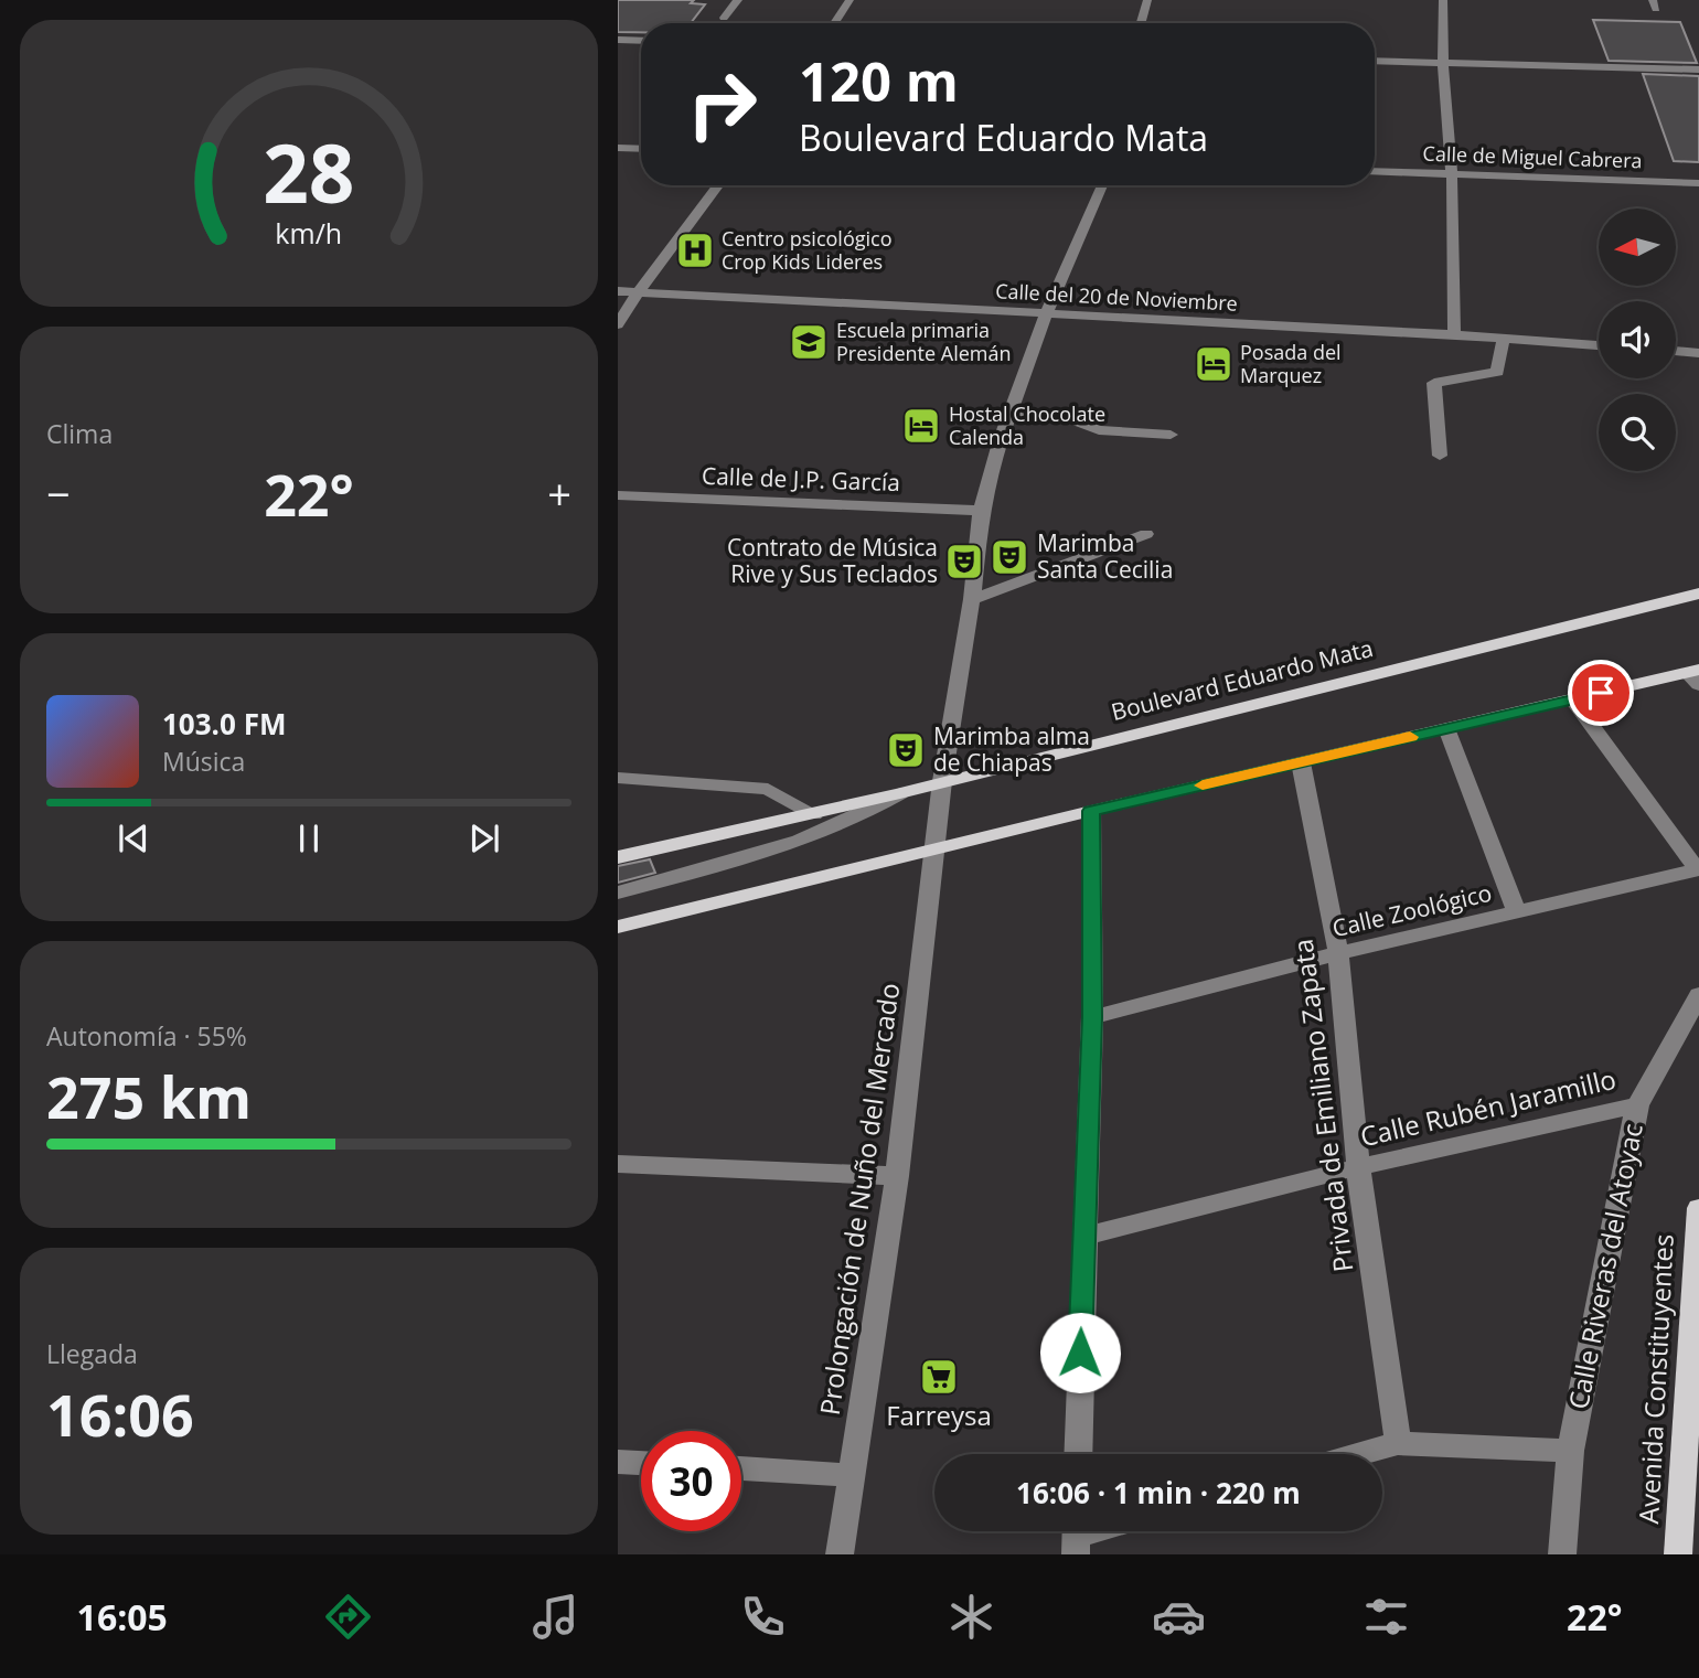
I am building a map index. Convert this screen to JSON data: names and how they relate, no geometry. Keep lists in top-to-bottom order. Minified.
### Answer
{"streets":{"main road":["Boulevard Eduardo Mata","Avenida Constituyentes"],"street":["Calle de Miguel Cabrera","Calle del 20 de Noviembre","Calle de J.P. García","Calle Zoológico","Privada de Emiliano Zapata","Calle Rubén Jaramillo","Prolongación de Nuño del Mercado","Calle Riveras del Atoyac"]},"crossings":[["Calle del 20 de Noviembre","Prolongación de Nuño del Mercado"],["Calle de J.P. García","Prolongación de Nuño del Mercado"],["Boulevard Eduardo Mata","Prolongación de Nuño del Mercado"],["Calle Zoológico","Privada de Emiliano Zapata"],["Privada de Emiliano Zapata","Calle Rubén Jaramillo"],["Calle Rubén Jaramillo","Calle Riveras del Atoyac"]],"places":{"hospital":["Centro psicológico Crop Kids Lideres"],"school or university":["Escuela primaria Presidente Alemán"],"hotel":["Posada del Marquez","Hostal Chocolate Calenda"],"theatre":["Marimba Santa Cecilia","Contrato de Música Rive y Sus Teclados","Marimba alma de Chiapas"],"supermarket":["Farreysa"]},"north":"left","page":{"turn":["120 m","Boulevard Eduardo Mata"],"tile":["Clima",["Autonomía · 55%","275 km"],["Llegada","16:06"]],"heat":["−","22°","+"],"song":["103.0 FM","Música"],"limit":"30","trip":"16:06 · 1 min · 220 m","tabs":["16:05","22°"],"gauge":["28","km/h"]}}
